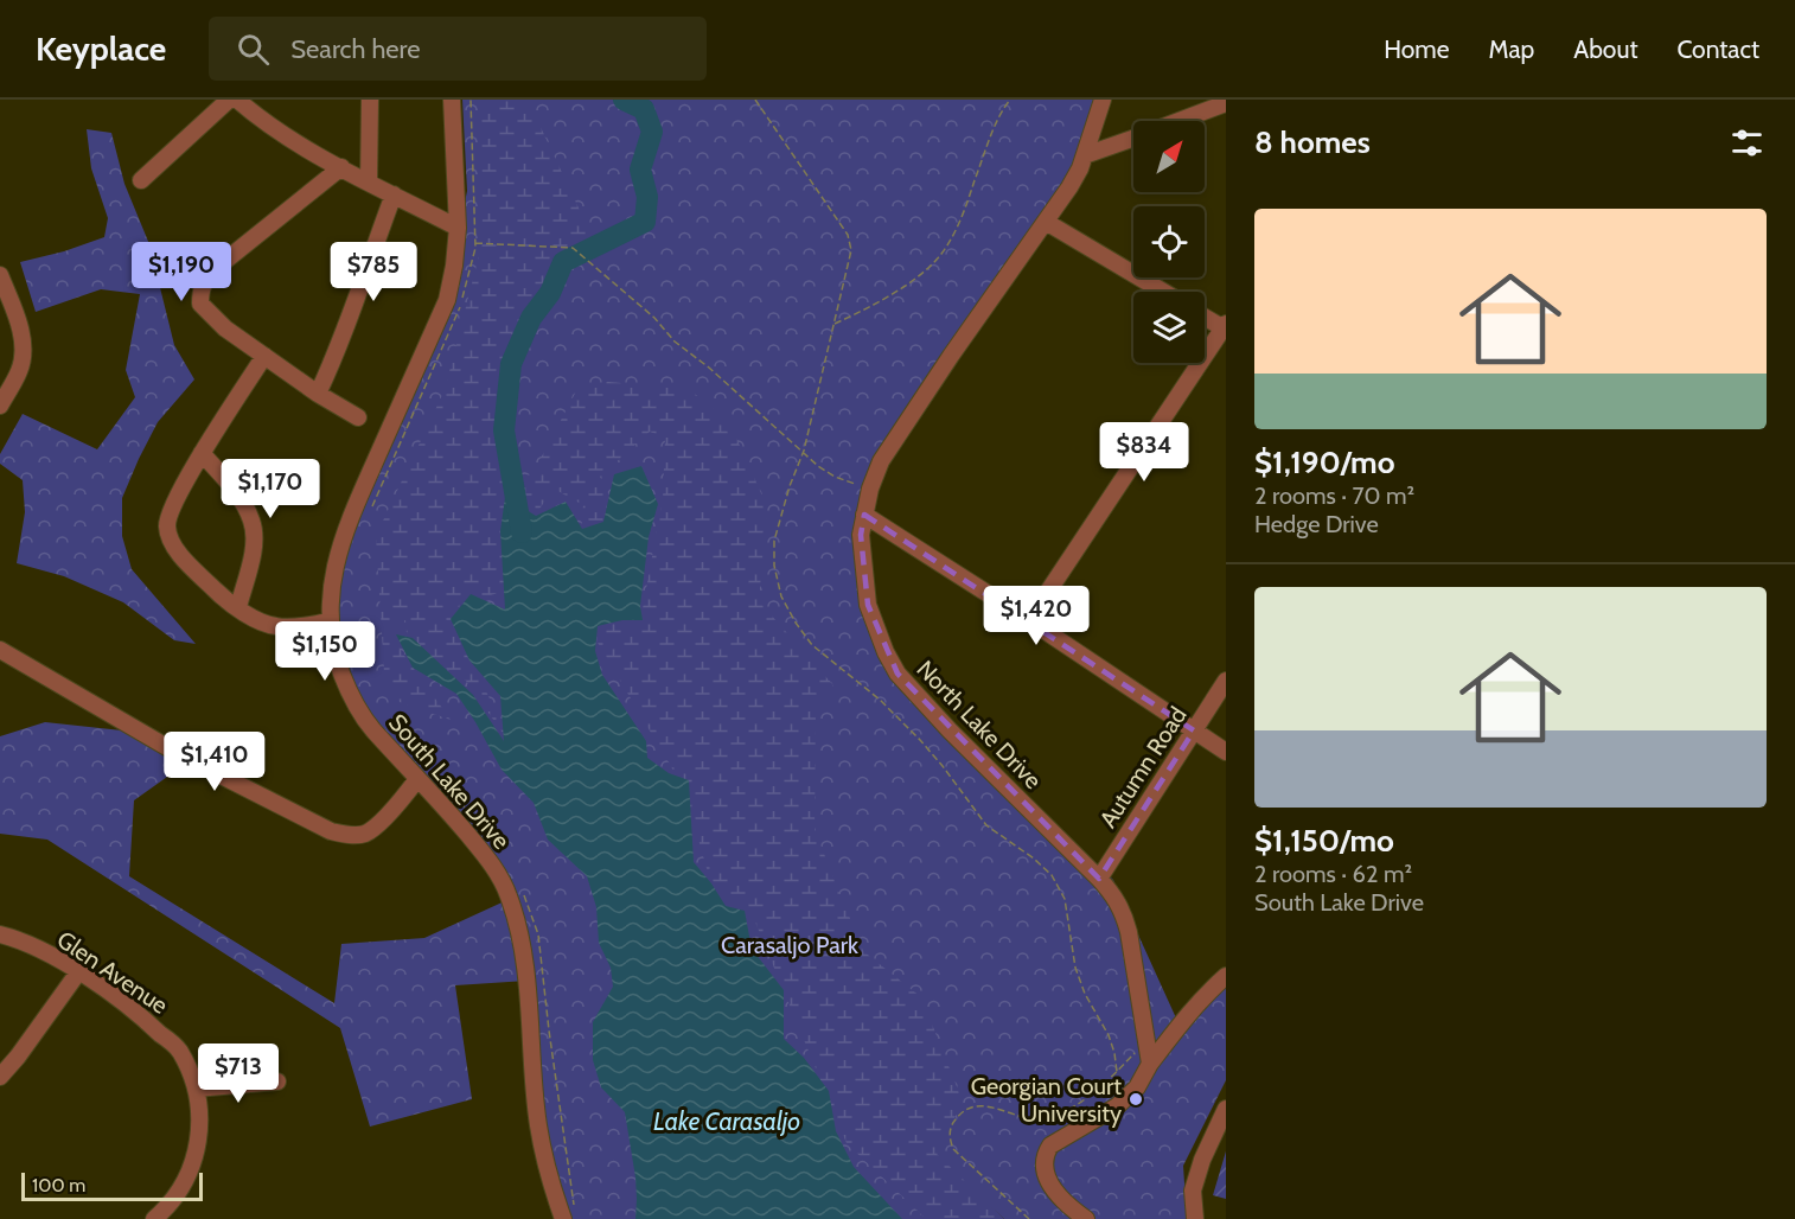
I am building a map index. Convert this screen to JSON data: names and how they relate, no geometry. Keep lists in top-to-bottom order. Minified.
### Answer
{"streets":{"street":["North Lake Drive","Autumn Road","South Lake Drive","Glen Avenue"]},"crossings":[["North Lake Drive","Autumn Road"]],"water":["Lake Carasaljo"],"parks":["Carasaljo Park"],"places":["Georgian Court University"],"scale_bar":"100 m","north":"top right","page":{"header":"Keyplace","search":"Search here","nav":["Home","Map","About","Contact"],"heading":"8 homes","list":[{"name":"$1,190/mo","note":"2 rooms · 70 m² · Hedge Drive"},{"name":"$1,150/mo","note":"2 rooms · 62 m² · South Lake Drive"}],"price":["$1,190","$785","$834","$1,170","$1,420","$1,150","$1,410","$713"],"scale":"100 m"}}
